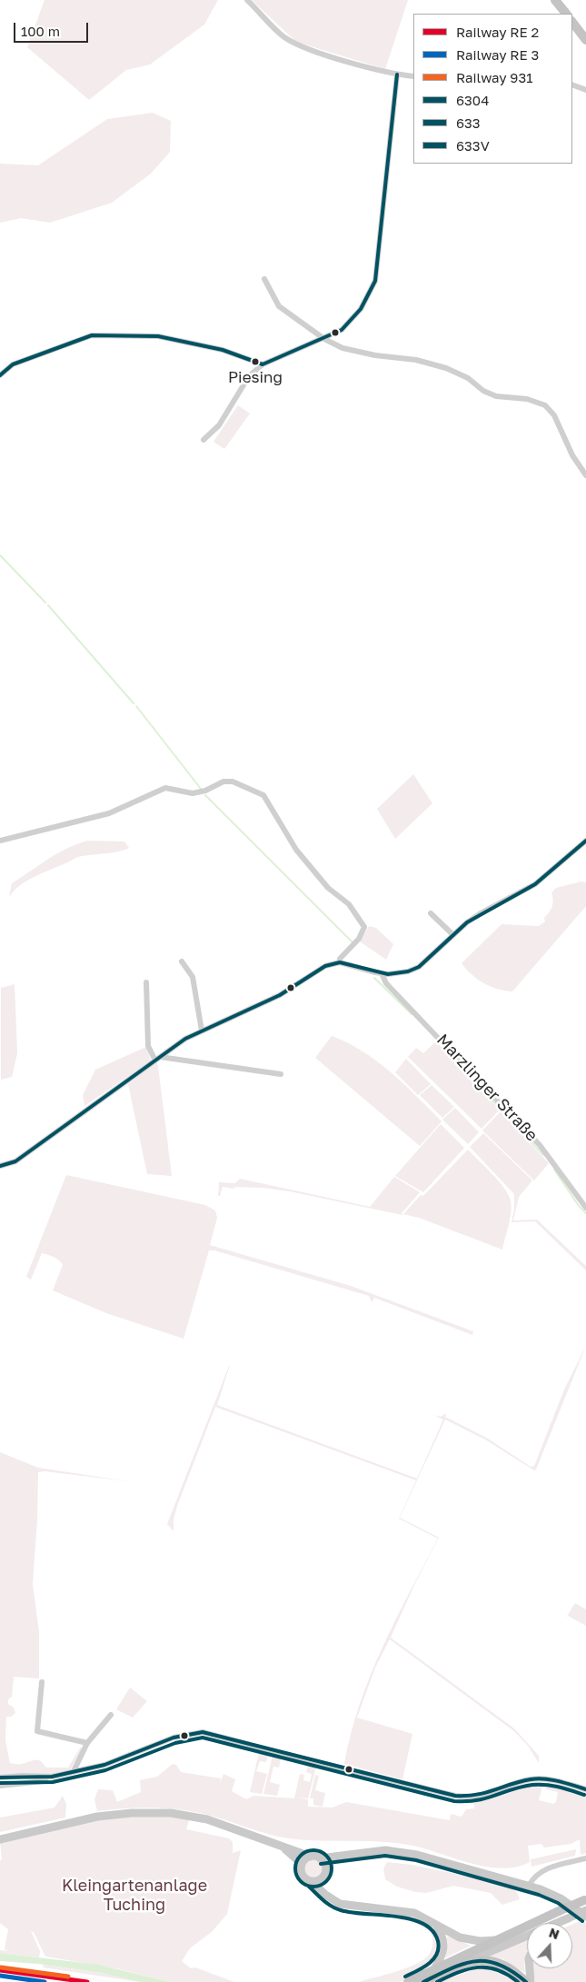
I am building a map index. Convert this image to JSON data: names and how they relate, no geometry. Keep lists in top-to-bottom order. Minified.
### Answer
{"streets":{"street":["Marzlinger Straße"]},"parks":["Kleingartenanlage Tuching"],"places":["Piesing"],"lines":["transit line 6304","transit line 633","transit line 633V","rail line 931"],"legend":["Railway RE 2","Railway RE 3","Railway 931","6304","633","633V"],"scale_bar":"100 m","north":"top"}
